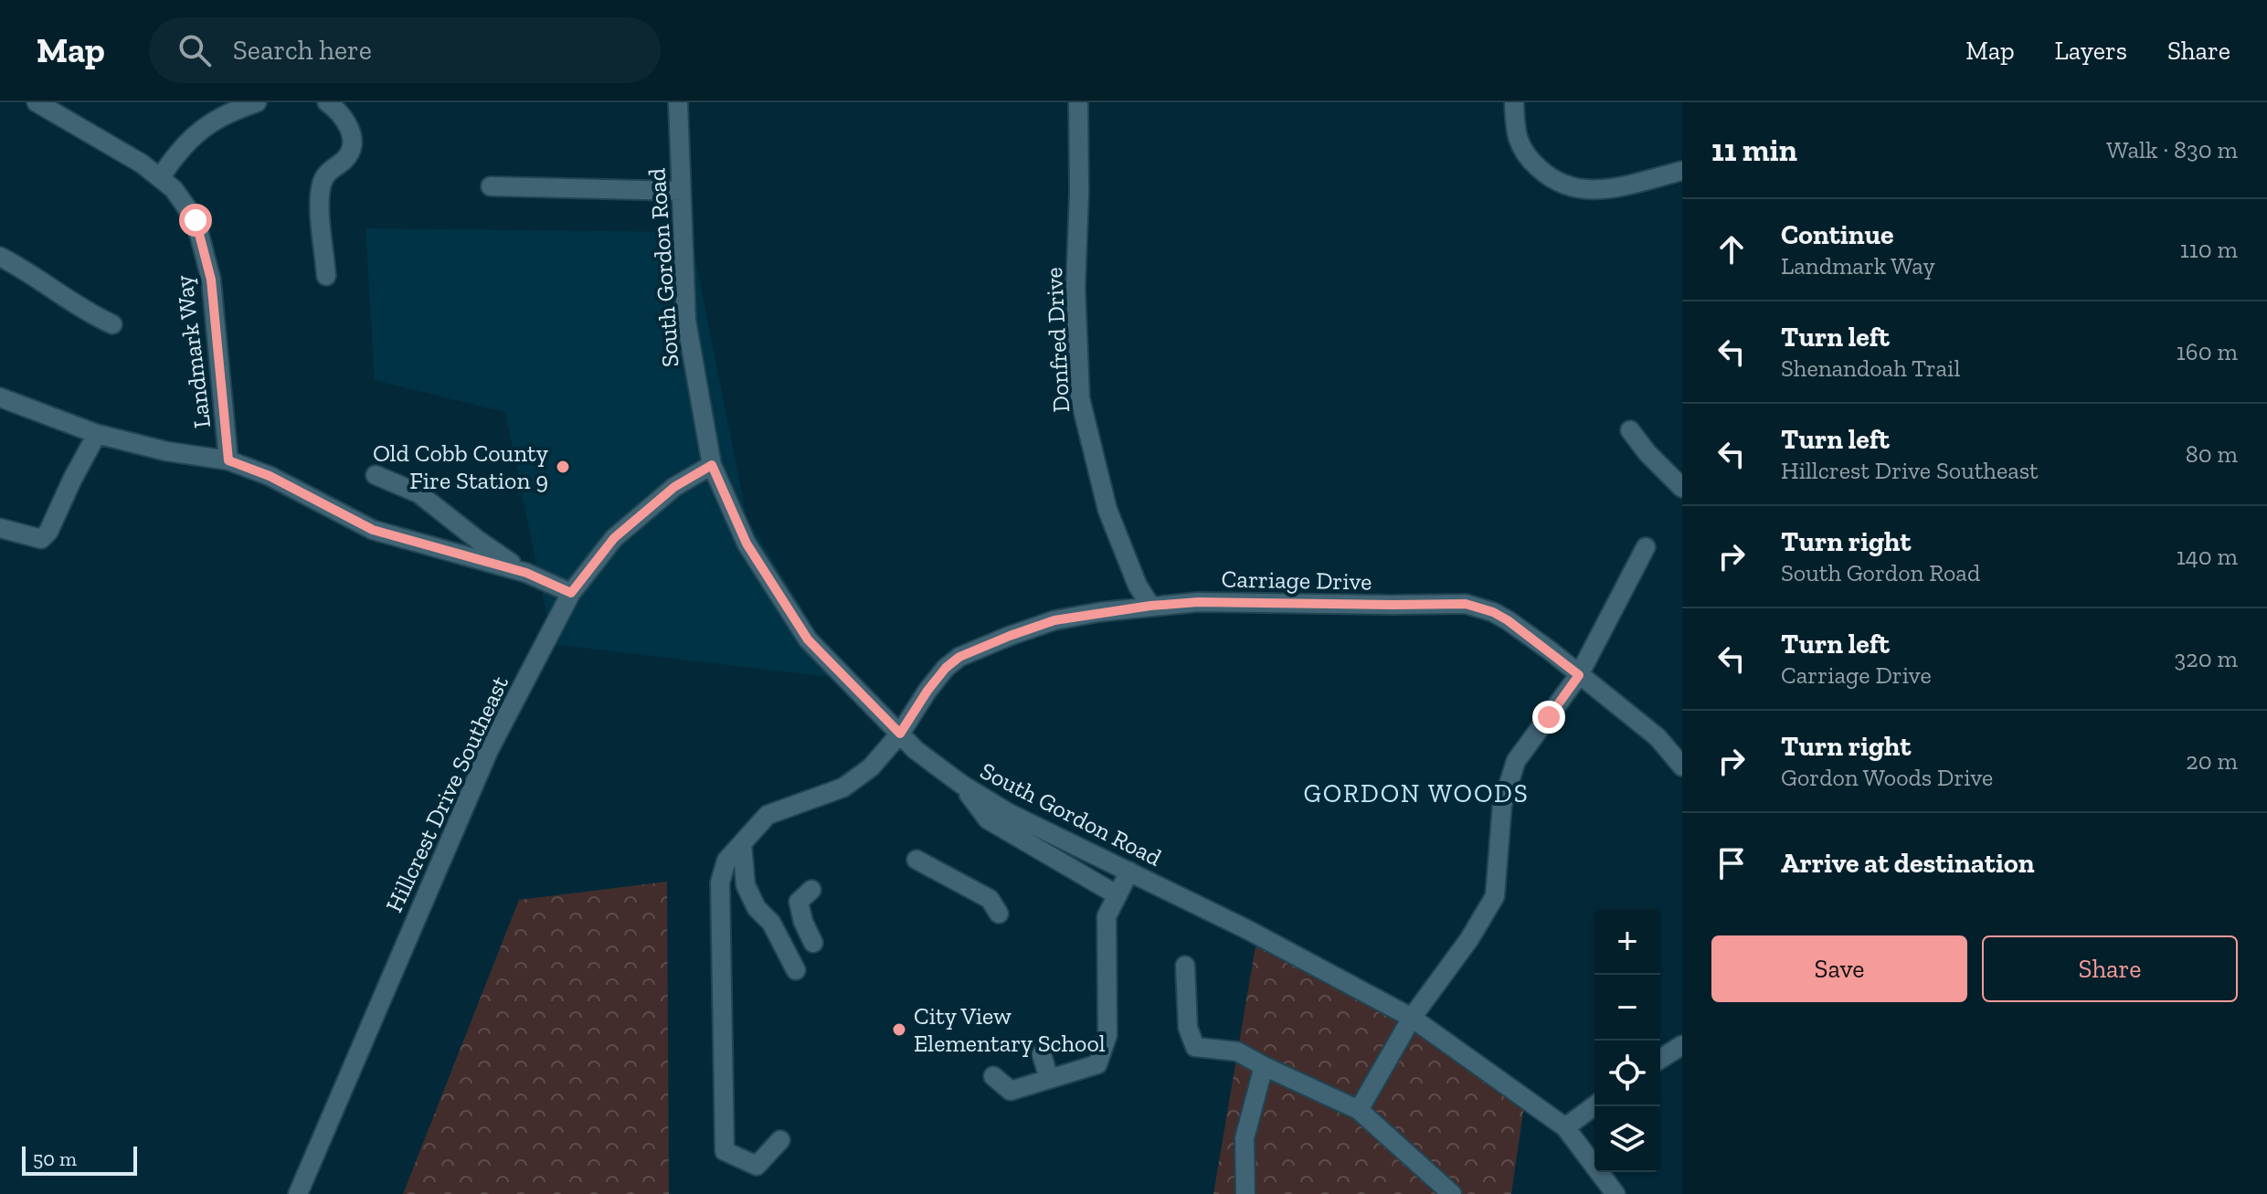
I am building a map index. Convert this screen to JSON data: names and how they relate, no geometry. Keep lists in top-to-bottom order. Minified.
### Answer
{"streets":{"street":["South Gordon Road","Donfred Drive","Landmark Way","Carriage Drive","Hillcrest Drive Southeast"]},"crossings":[["South Gordon Road","Carriage Drive"],["South Gordon Road","Hillcrest Drive Southeast"],["Donfred Drive","Carriage Drive"]],"districts":["GORDON WOODS"],"places":["Old Cobb County Fire Station 9","City View Elementary School"],"scale_bar":"50 m","page":{"header":"Map","search":"Search here","nav":["Map","Layers","Share"],"heading":["11 min","Walk · 830 m"],"list":[["Continue","Landmark Way","110 m"],["Turn left","Shenandoah Trail","160 m"],["Turn left","Hillcrest Drive Southeast","80 m"],["Turn right","South Gordon Road","140 m"],["Turn left","Carriage Drive","320 m"],["Turn right","Gordon Woods Drive","20 m"],"Arrive at destination"],"map_buttons":["+","−"],"buttons":["Save","Share"],"scale":"50 m"}}
